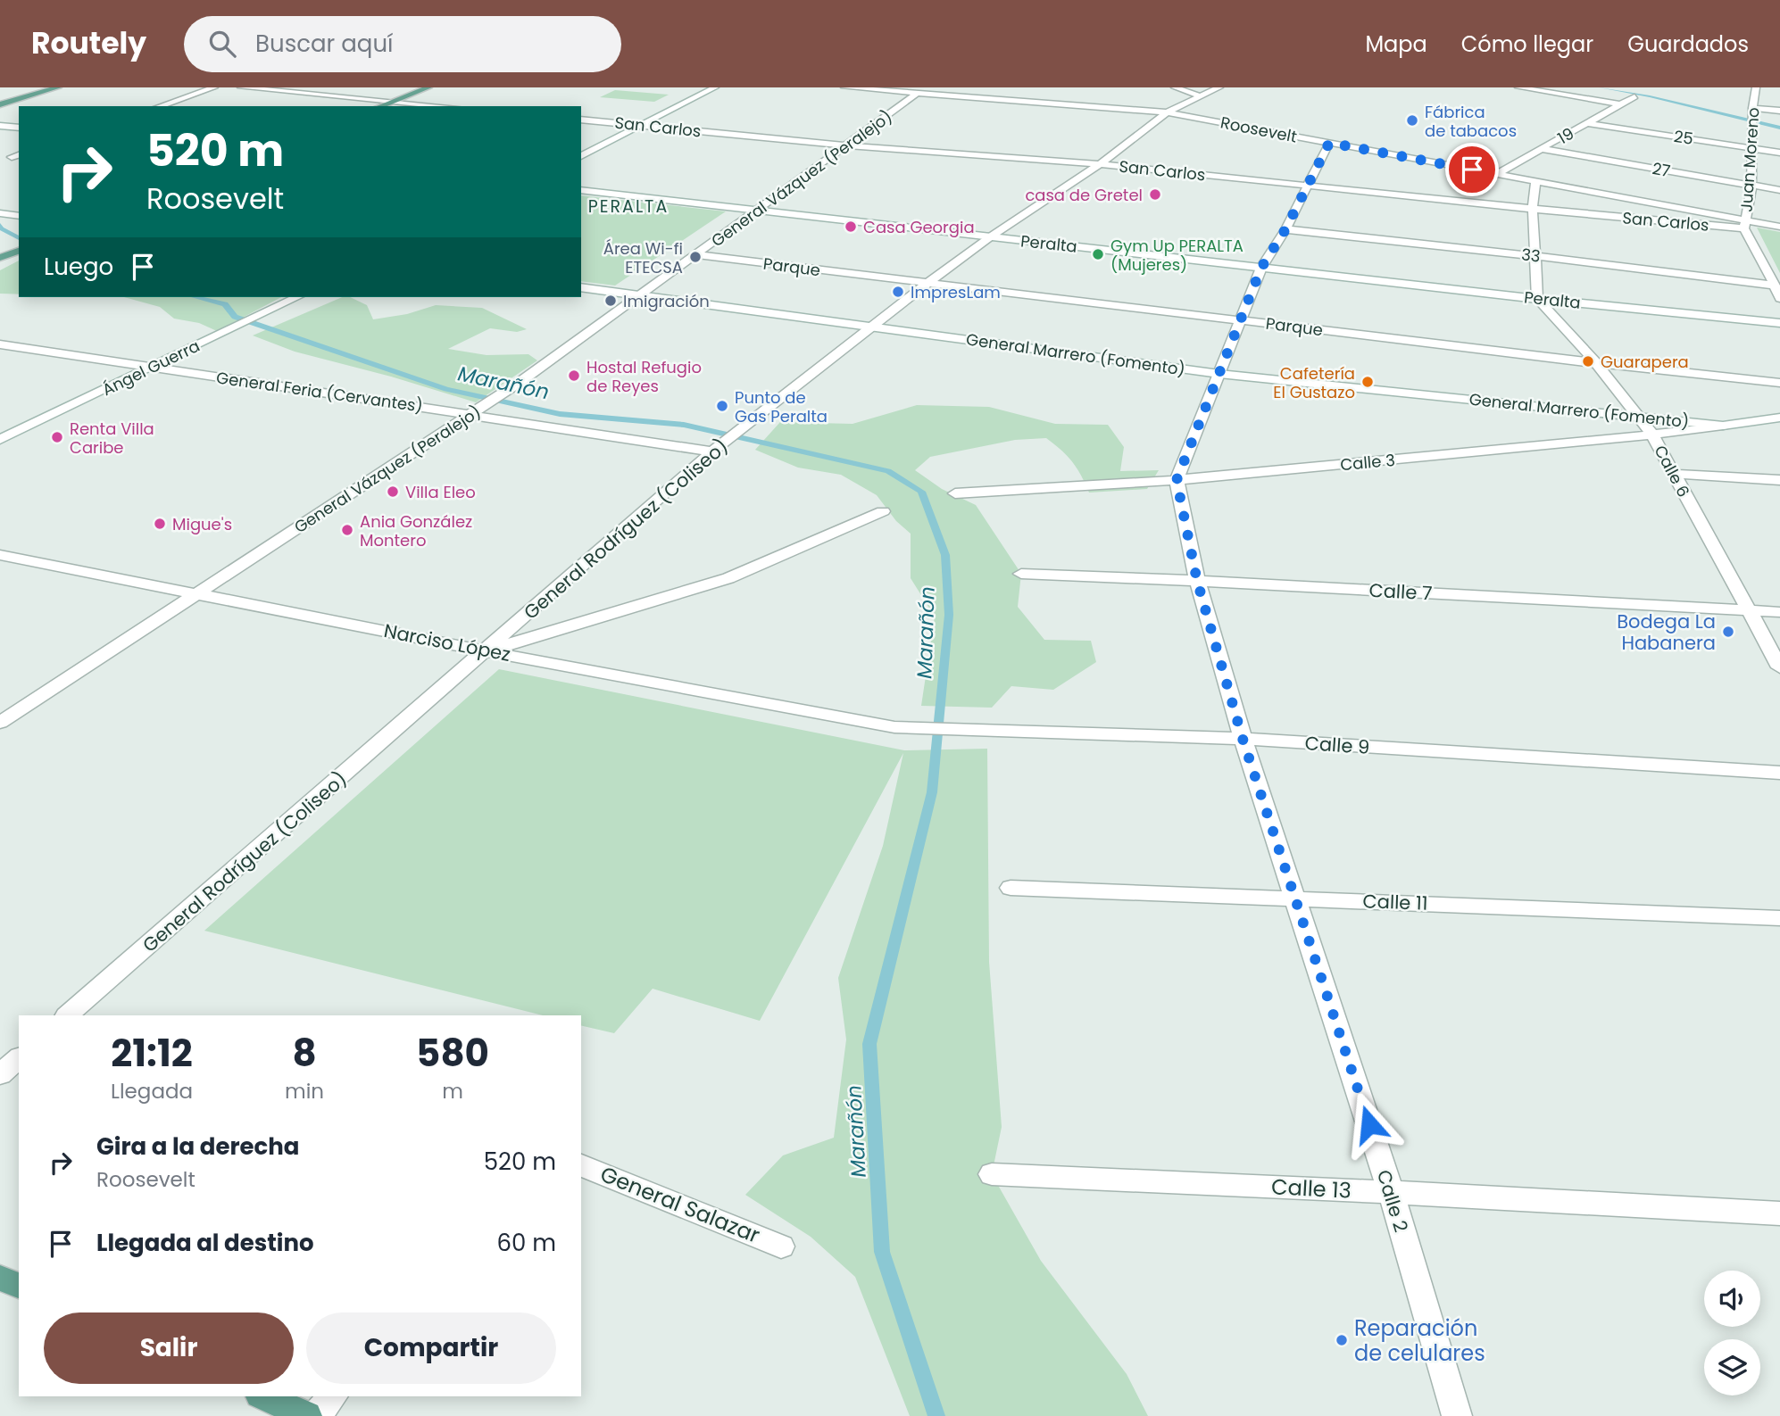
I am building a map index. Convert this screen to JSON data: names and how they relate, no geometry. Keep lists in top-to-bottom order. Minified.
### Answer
{"streets":{"street":["San Carlos","Roosevelt","19","25","Juan Moreno","27","General Vázquez (Peralejo)","Peralta","33","Parque","General Marrero (Fomento)","Ángel Guerra","General Feria (Cervantes)","Calle 3","Calle 6","General Rodríguez (Coliseo)","Calle 7","Narciso López","Calle 9","Calle 11","Calle 13","Calle 2","General Salazar"]},"crossings":[["San Carlos","Roosevelt"],["San Carlos","Juan Moreno"],["San Carlos","General Vázquez (Peralejo)"],["San Carlos","General Rodríguez (Coliseo)"],["Roosevelt","19"],["Roosevelt","Juan Moreno"],["Roosevelt","General Vázquez (Peralejo)"],["Roosevelt","General Rodríguez (Coliseo)"],["19","25"],["19","27"],["25","Juan Moreno"],["Juan Moreno","27"],["Juan Moreno","33"],["General Vázquez (Peralejo)","Peralta"],["General Vázquez (Peralejo)","Parque"],["General Vázquez (Peralejo)","General Marrero (Fomento)"],["General Vázquez (Peralejo)","General Feria (Cervantes)"],["General Vázquez (Peralejo)","Narciso López"],["Peralta","Calle 6"],["Peralta","General Rodríguez (Coliseo)"],["Parque","Calle 6"],["Parque","General Rodríguez (Coliseo)"],["General Marrero (Fomento)","Calle 3"],["General Marrero (Fomento)","Calle 6"],["General Marrero (Fomento)","General Rodríguez (Coliseo)"],["Ángel Guerra","General Feria (Cervantes)"],["General Feria (Cervantes)","General Rodríguez (Coliseo)"],["Calle 3","Calle 6"],["Calle 3","Calle 2"],["Calle 6","Calle 7"],["General Rodríguez (Coliseo)","Narciso López"],["Calle 7","Calle 2"],["Narciso López","Calle 9"],["Calle 9","Calle 2"],["Calle 11","Calle 2"],["Calle 13","Calle 2"]],"districts":["PERALTA"],"water":["Marañón"],"places":["Fábrica de tabacos","casa de Gretel","Casa Georgia","Gym Up PERALTA (Mujeres)","Área Wi-fi ETECSA","ImpresLam","Imigración","Guarapera","Hostal Refugio de Reyes","Cafetería El Gustazo","Punto de Gas Peralta","Renta Villa Caribe","Villa Eleo","Migue's","Ania González Montero","Bodega La Habanera","Reparación de celulares"],"page":{"header":"Routely","search":"Buscar aquí","nav":["Mapa","Cómo llegar","Guardados"],"turn":["520 m","Roosevelt"],"then":"Luego","eta":["21:12","Llegada","8","min","580","m"],"list":[{"name":"Gira a la derecha","note":"Roosevelt","value":"520 m"},{"name":"Llegada al destino","value":"60 m"}],"buttons":["Salir","Compartir"]}}
